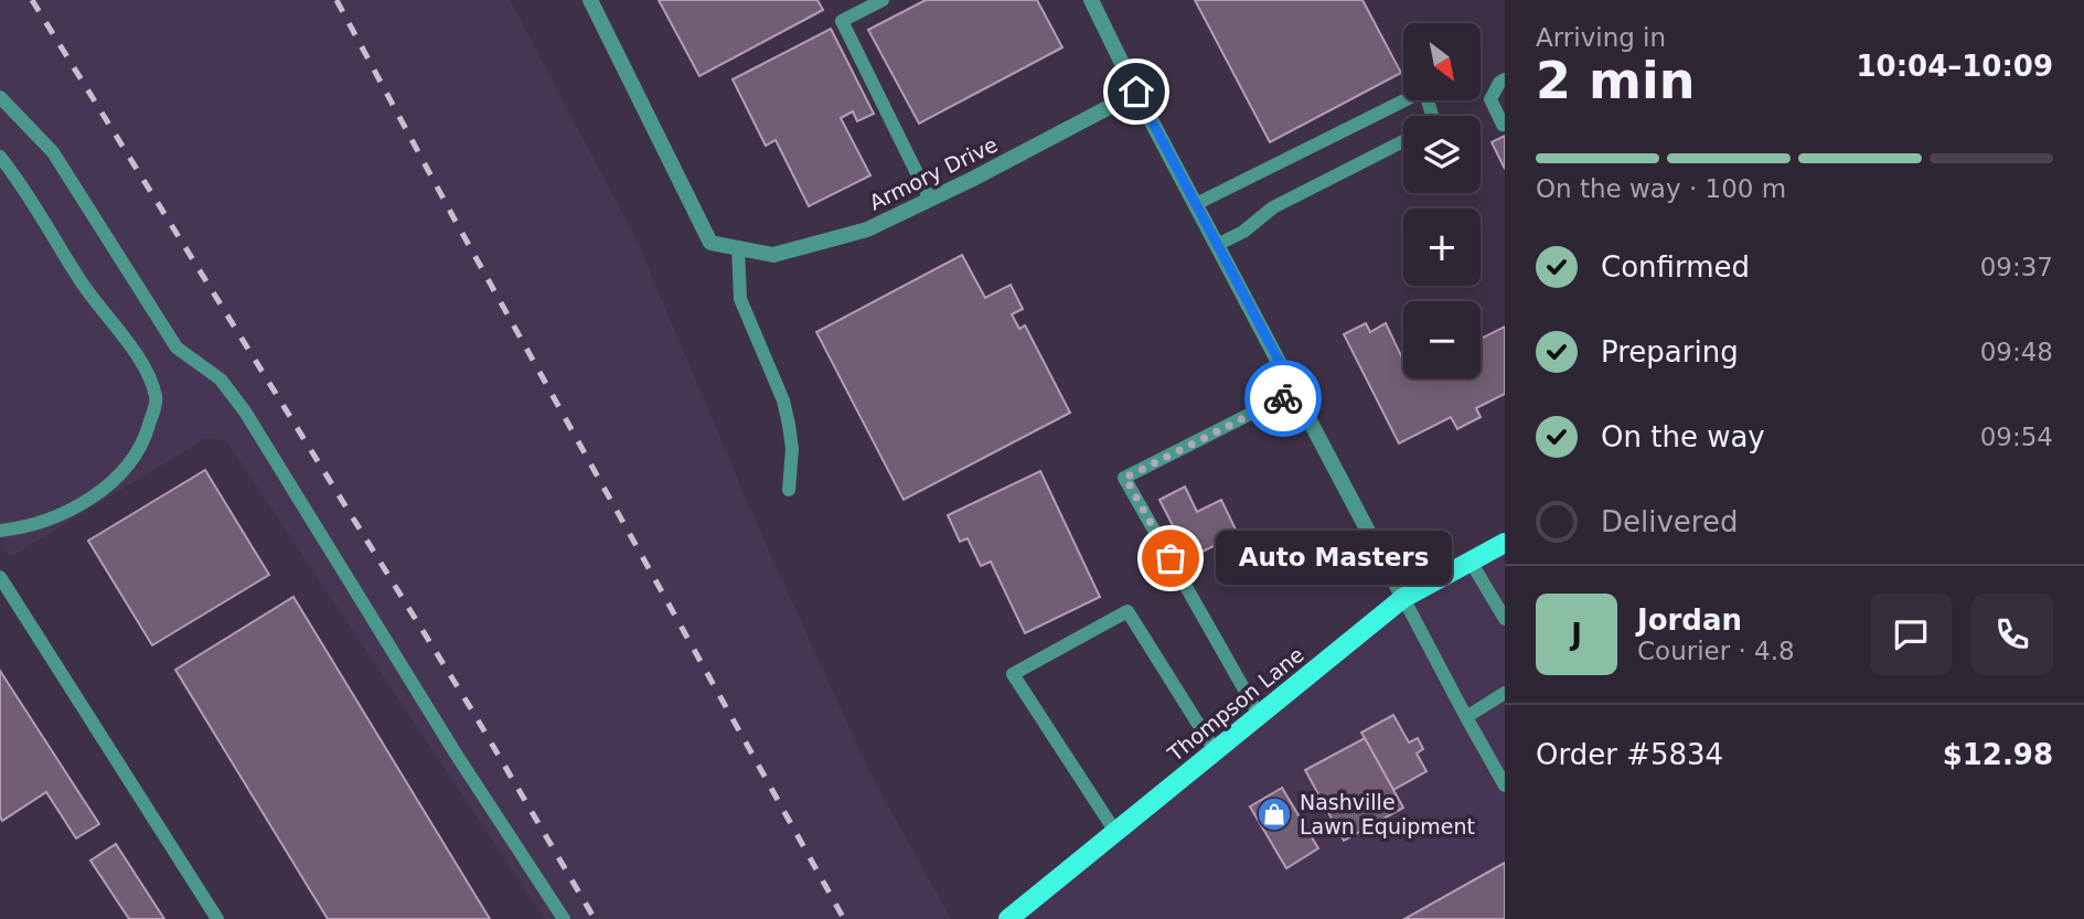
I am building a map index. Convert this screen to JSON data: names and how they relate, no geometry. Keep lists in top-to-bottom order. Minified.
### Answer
{"streets":{"main road":["Thompson Lane"],"street":["Armory Drive"]},"places":{"other":["Auto Masters"],"shop":["Nashville Lawn Equipment"]},"north":"bottom right","page":{"heading":["2 min","Arriving in","10:04–10:09"],"panel":["Jordan","Courier · 4.8","Order #5834","$12.98"],"map_buttons":["+","−"],"bar":"On the way · 100 m","list":[["Confirmed","09:37"],["Preparing","09:48"],["On the way","09:54"],"Delivered"],"bubble":"Auto Masters","round":"J"}}
